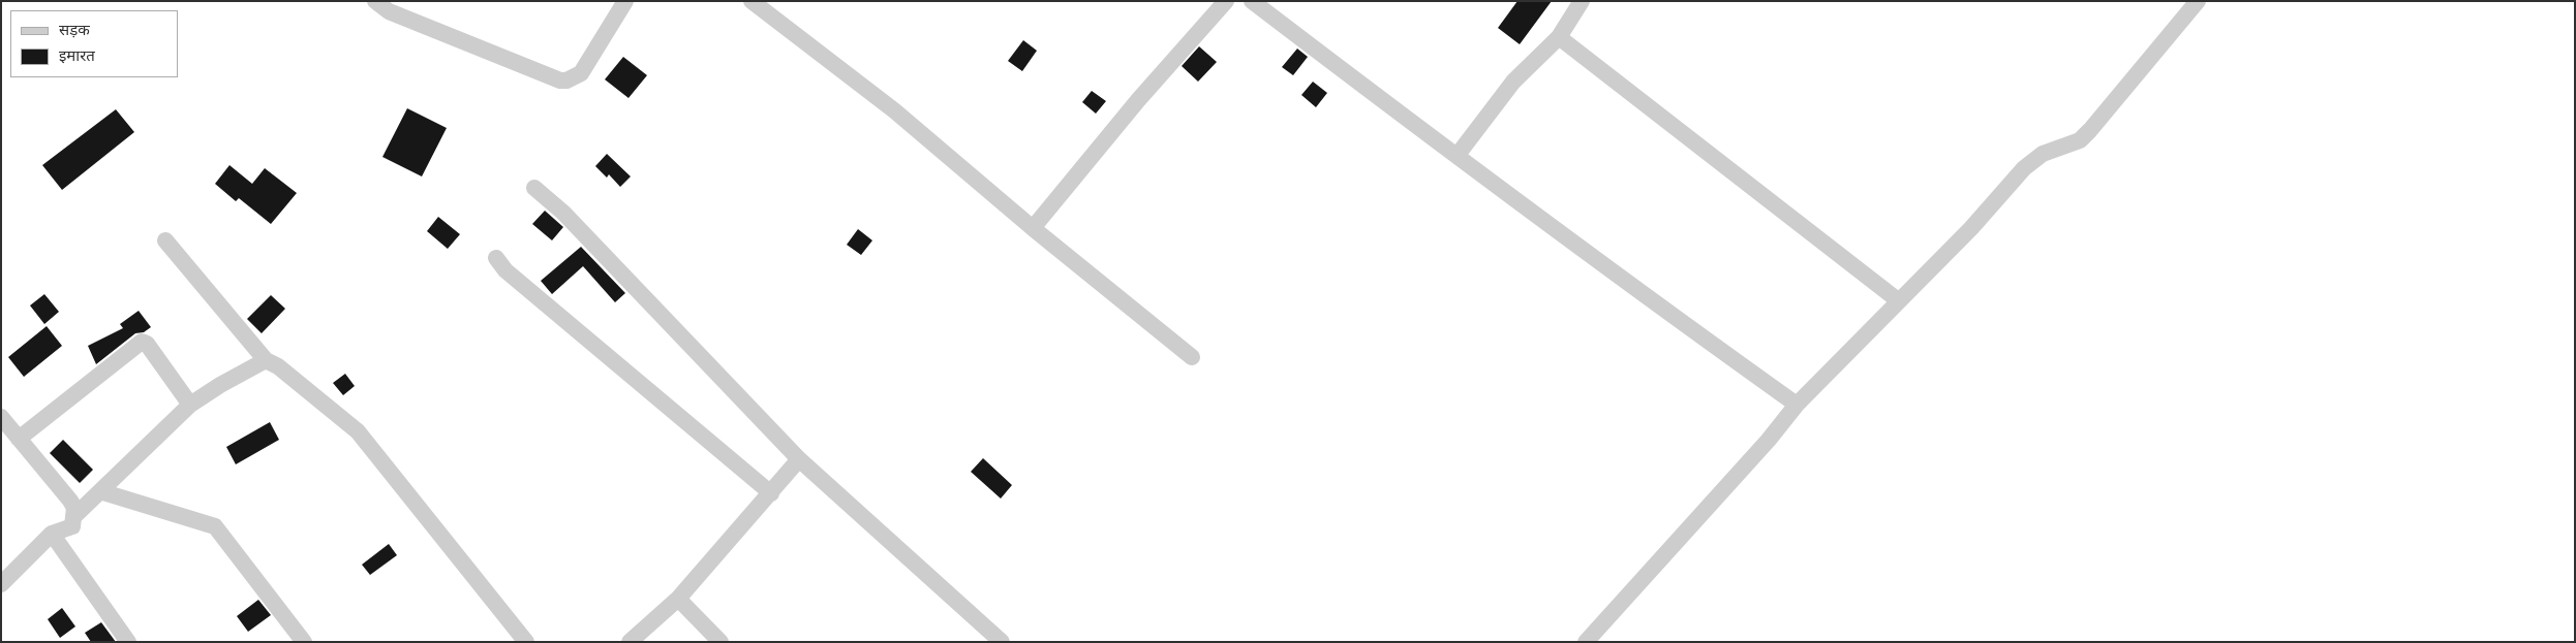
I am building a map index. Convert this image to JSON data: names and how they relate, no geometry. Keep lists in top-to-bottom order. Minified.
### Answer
{"legend":["सड़क","इमारत"]}
